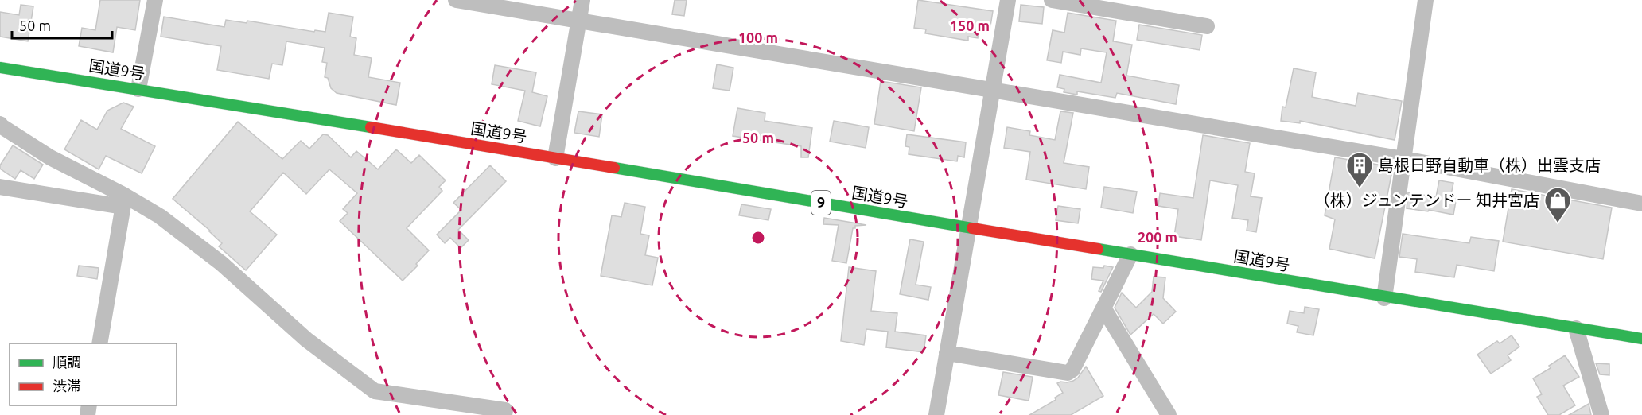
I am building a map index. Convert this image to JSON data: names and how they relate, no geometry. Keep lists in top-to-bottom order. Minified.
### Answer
{"streets":{"highway":["国道9号","9"]},"places":{"building":["島根日野自動車（株）出雲支店"],"shop":["（株）ジュンテンドー 知井宮店"]},"legend":["順調","渋滞"],"scale_bar":"50 m","rings":["150 m","100 m","50 m","200 m"]}
